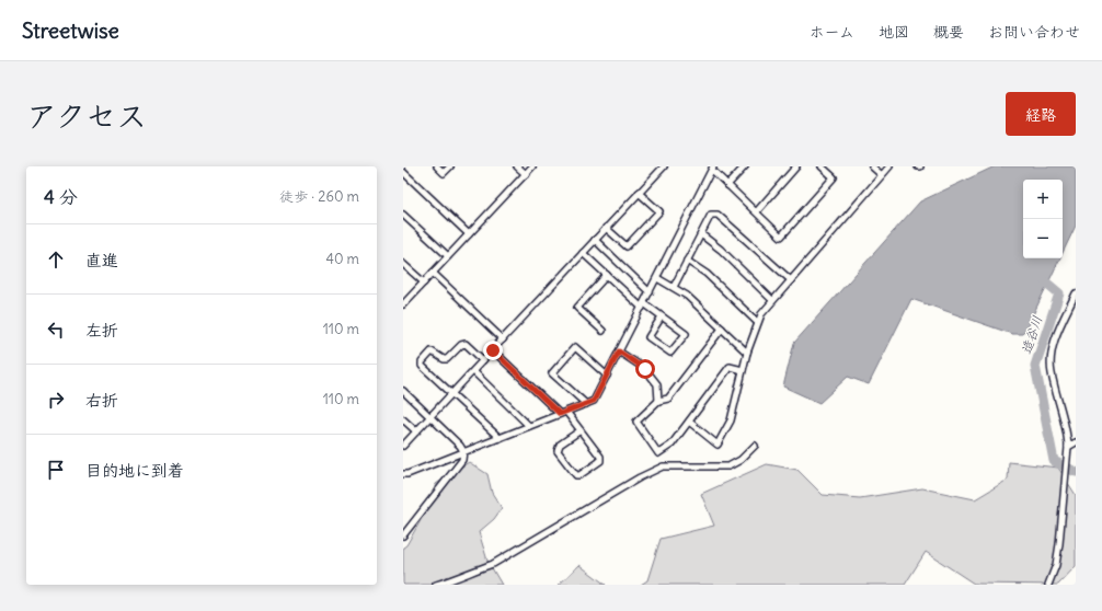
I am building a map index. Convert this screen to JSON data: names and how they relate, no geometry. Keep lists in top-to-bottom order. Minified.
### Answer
{"water":["造谷川"],"page":{"header":"Streetwise","nav":["ホーム","地図","概要","お問い合わせ"],"title":"アクセス","buttons":"経路","heading":["4 分","徒歩 · 260 m"],"map_buttons":["+","−"],"list":[["直進","40 m"],["左折","110 m"],["右折","110 m"],"目的地に到着"]}}
